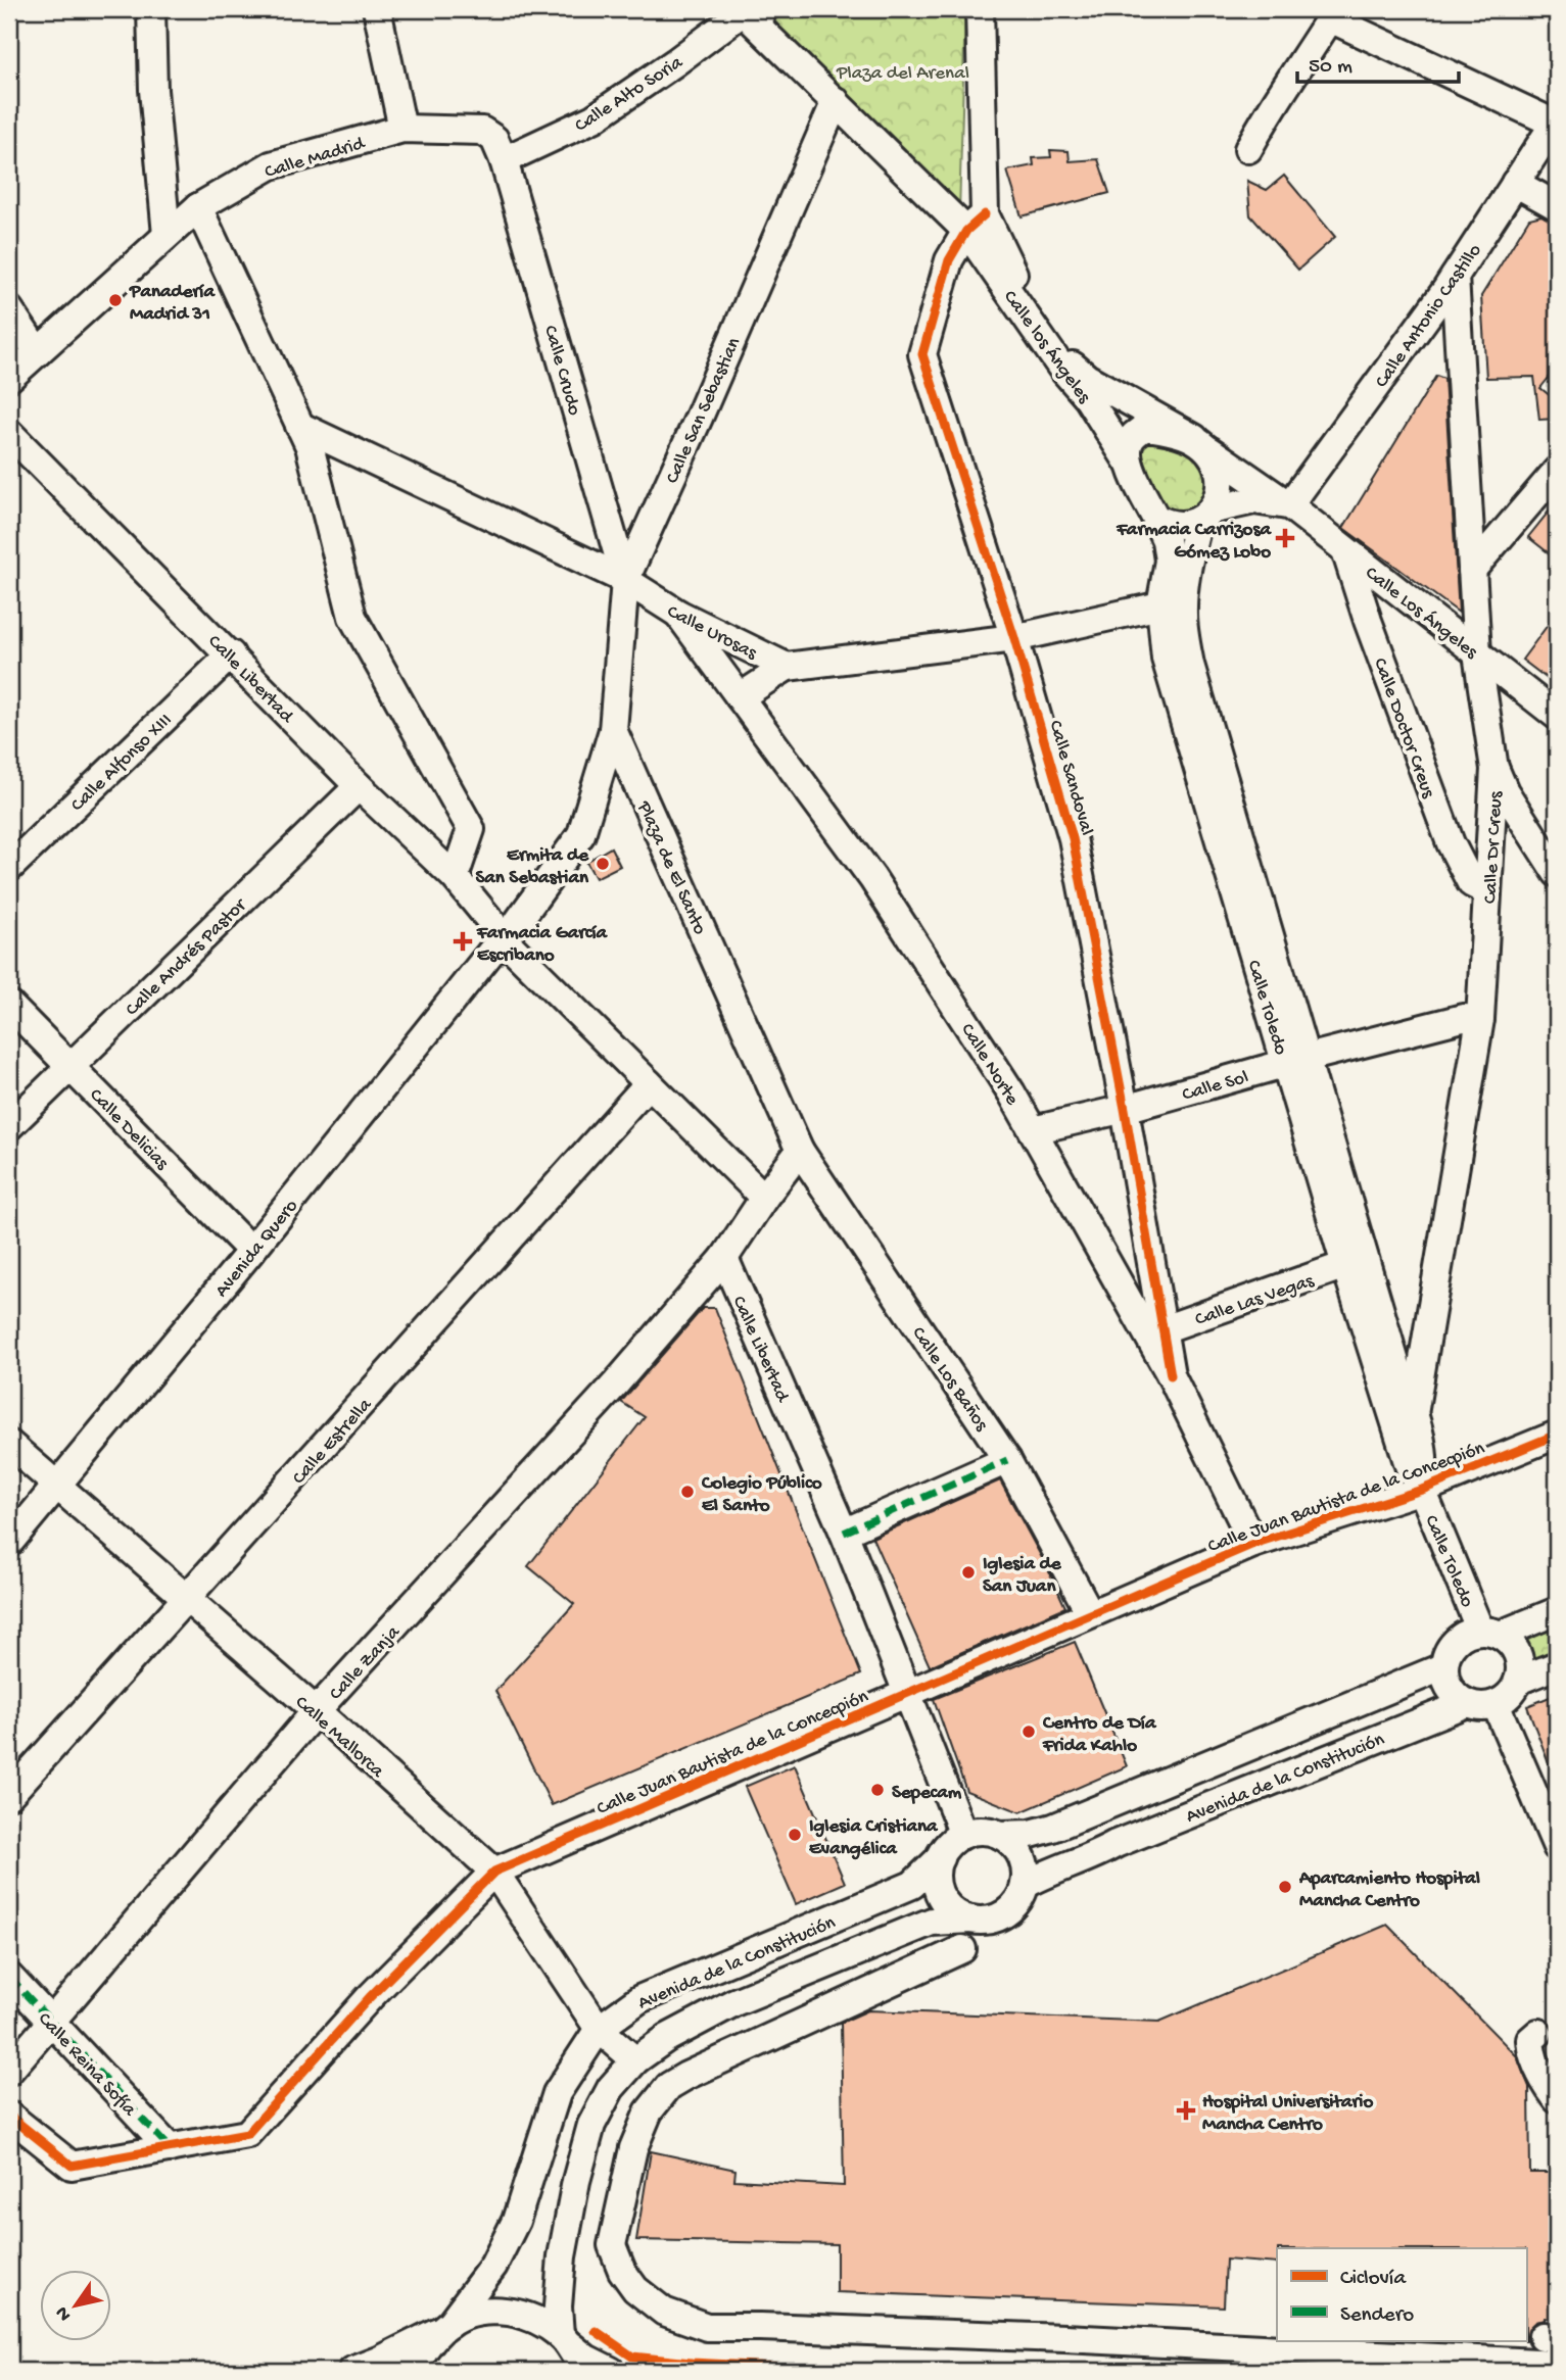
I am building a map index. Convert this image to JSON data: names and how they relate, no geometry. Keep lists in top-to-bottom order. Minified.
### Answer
{"streets":{"street":["Calle Alto Soria","Calle Madrid","Calle Antonio Castillo","Calle los Ángeles","Calle Crudo","Calle San Sebastian","Calle Los Ángeles","Calle Urosas","Calle Libertad","Calle Doctor Creus","Calle Alfonso XIII","Calle Sandoval","Calle Dr Creus","Plaza de El Santo","Calle Andrés Pastor","Calle Toledo","Calle Norte","Calle Sol","Calle Delicias","Avenida Quero","Calle Las Vegas","Calle Los Baños","Calle Estrella","Calle Juan Bautista de la Concecpión","Calle Zanja","Calle Mallorca","Avenida de la Constitución","Calle Reina Sofía"]},"crossings":[["Calle Alto Soria","Calle Madrid"],["Calle Alto Soria","Calle Crudo"],["Calle Madrid","Calle Crudo"],["Calle Antonio Castillo","Calle Los Ángeles"],["Calle Antonio Castillo","Calle Dr Creus"],["Calle los Ángeles","Calle Los Ángeles"],["Calle los Ángeles","Calle Sandoval"],["Calle los Ángeles","Calle Toledo"],["Calle Crudo","Calle San Sebastian"],["Calle Crudo","Calle Urosas"],["Calle San Sebastian","Calle Urosas"],["Calle San Sebastian","Plaza de El Santo"],["Calle Los Ángeles","Calle Doctor Creus"],["Calle Los Ángeles","Calle Sandoval"],["Calle Los Ángeles","Calle Dr Creus"],["Calle Los Ángeles","Calle Toledo"],["Calle Urosas","Calle Norte"],["Calle Libertad","Calle Alfonso XIII"],["Calle Libertad","Calle Andrés Pastor"],["Calle Libertad","Avenida Quero"],["Calle Libertad","Calle Estrella"],["Calle Libertad","Calle Juan Bautista de la Concecpión"],["Calle Libertad","Calle Zanja"],["Calle Libertad","Avenida de la Constitución"],["Calle Doctor Creus","Calle Dr Creus"],["Calle Sandoval","Calle Norte"],["Calle Sandoval","Calle Sol"],["Calle Sandoval","Calle Las Vegas"],["Calle Dr Creus","Calle Toledo"],["Calle Dr Creus","Calle Sol"],["Plaza de El Santo","Calle Los Baños"],["Calle Andrés Pastor","Calle Delicias"],["Calle Toledo","Calle Sol"],["Calle Toledo","Calle Las Vegas"],["Calle Toledo","Calle Juan Bautista de la Concecpión"],["Calle Toledo","Avenida de la Constitución"],["Calle Norte","Calle Sol"],["Calle Norte","Calle Juan Bautista de la Concecpión"],["Calle Delicias","Avenida Quero"],["Avenida Quero","Calle Mallorca"],["Calle Los Baños","Calle Juan Bautista de la Concecpión"],["Calle Estrella","Calle Mallorca"],["Calle Juan Bautista de la Concecpión","Calle Mallorca"],["Calle Juan Bautista de la Concecpión","Calle Reina Sofía"],["Calle Zanja","Calle Mallorca"],["Calle Zanja","Calle Reina Sofía"],["Calle Mallorca","Avenida de la Constitución"]],"parks":["Plaza del Arenal"],"places":{"other":["Panadería Madrid 31","Ermita de San Sebastian","Colegio Público El Santo","Iglesia de San Juan","Centro de Día Frida Kahlo","Sepecam","Iglesia Cristiana Evangélica","Aparcamiento Hospital Mancha Centro"],"health":["Farmacia Carrizosa Gómez Lobo","Farmacia García Escribano","Hospital Universitario Mancha Centro"]},"legend":["Ciclovía","Sendero"],"scale_bar":"50 m","north":"bottom left"}
